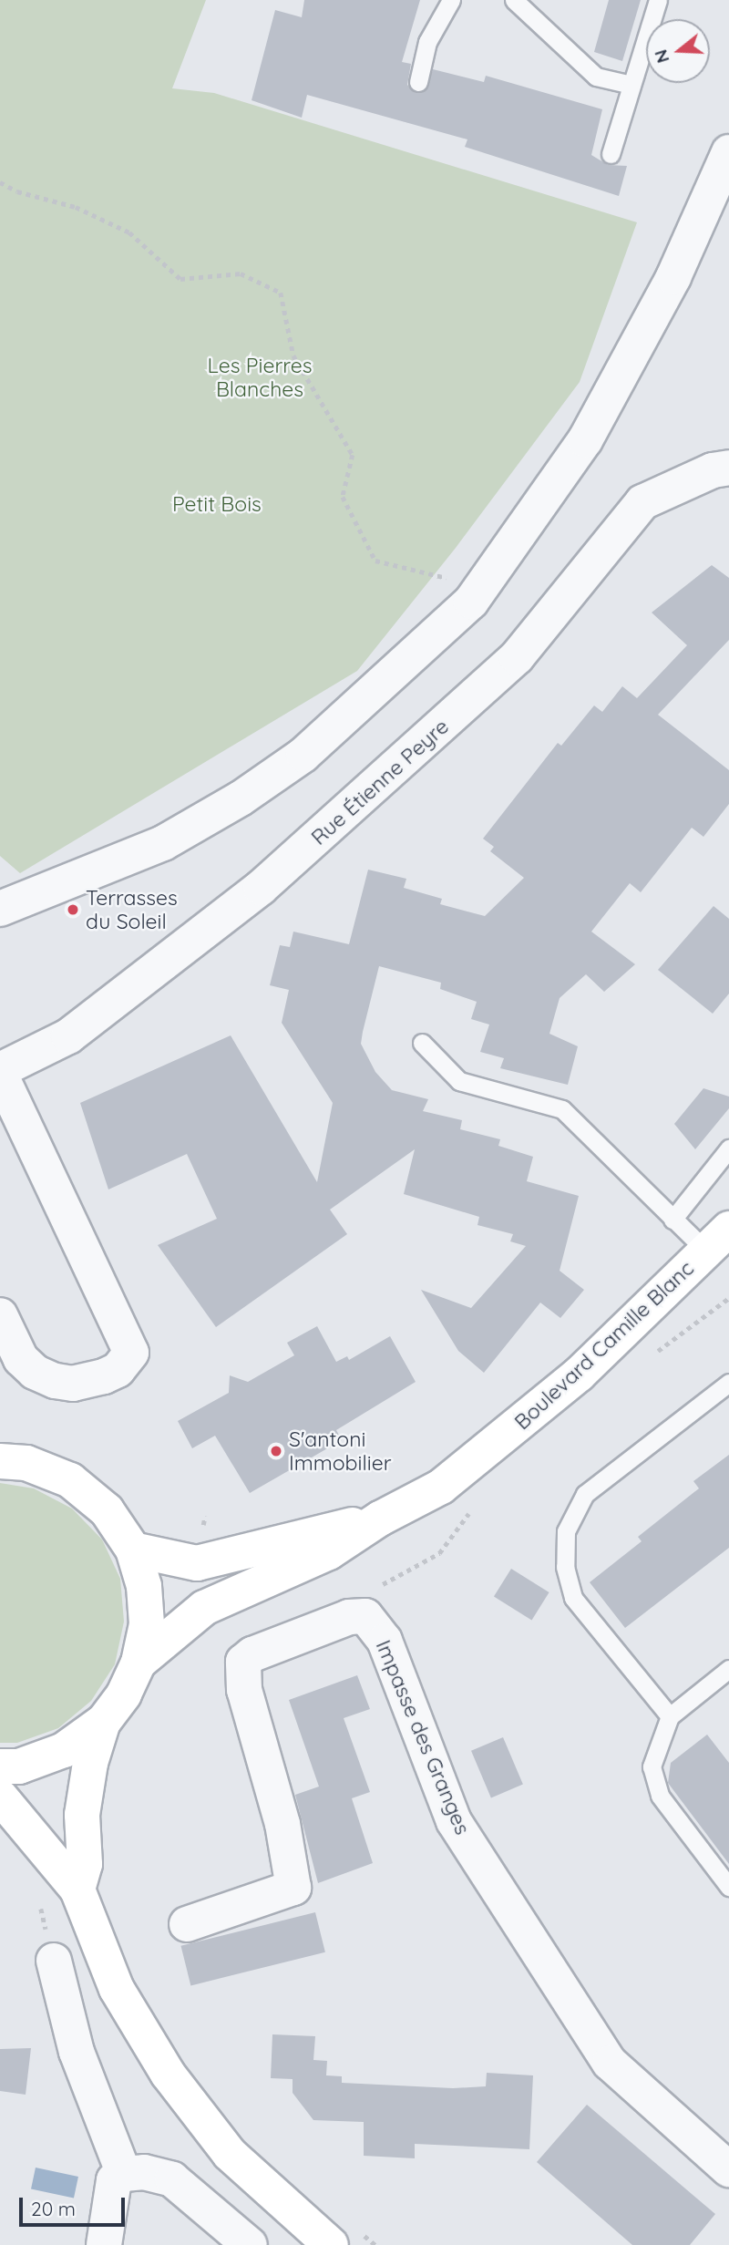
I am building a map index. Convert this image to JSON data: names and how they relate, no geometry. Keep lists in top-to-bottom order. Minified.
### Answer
{"streets":{"main road":["Boulevard Camille Blanc"],"street":["Rue Étienne Peyre","Impasse des Granges"]},"parks":["Les Pierres Blanches","Petit Bois"],"places":["Terrasses du Soleil","S'antoni Immobilier"],"scale_bar":"20 m","north":"left"}
